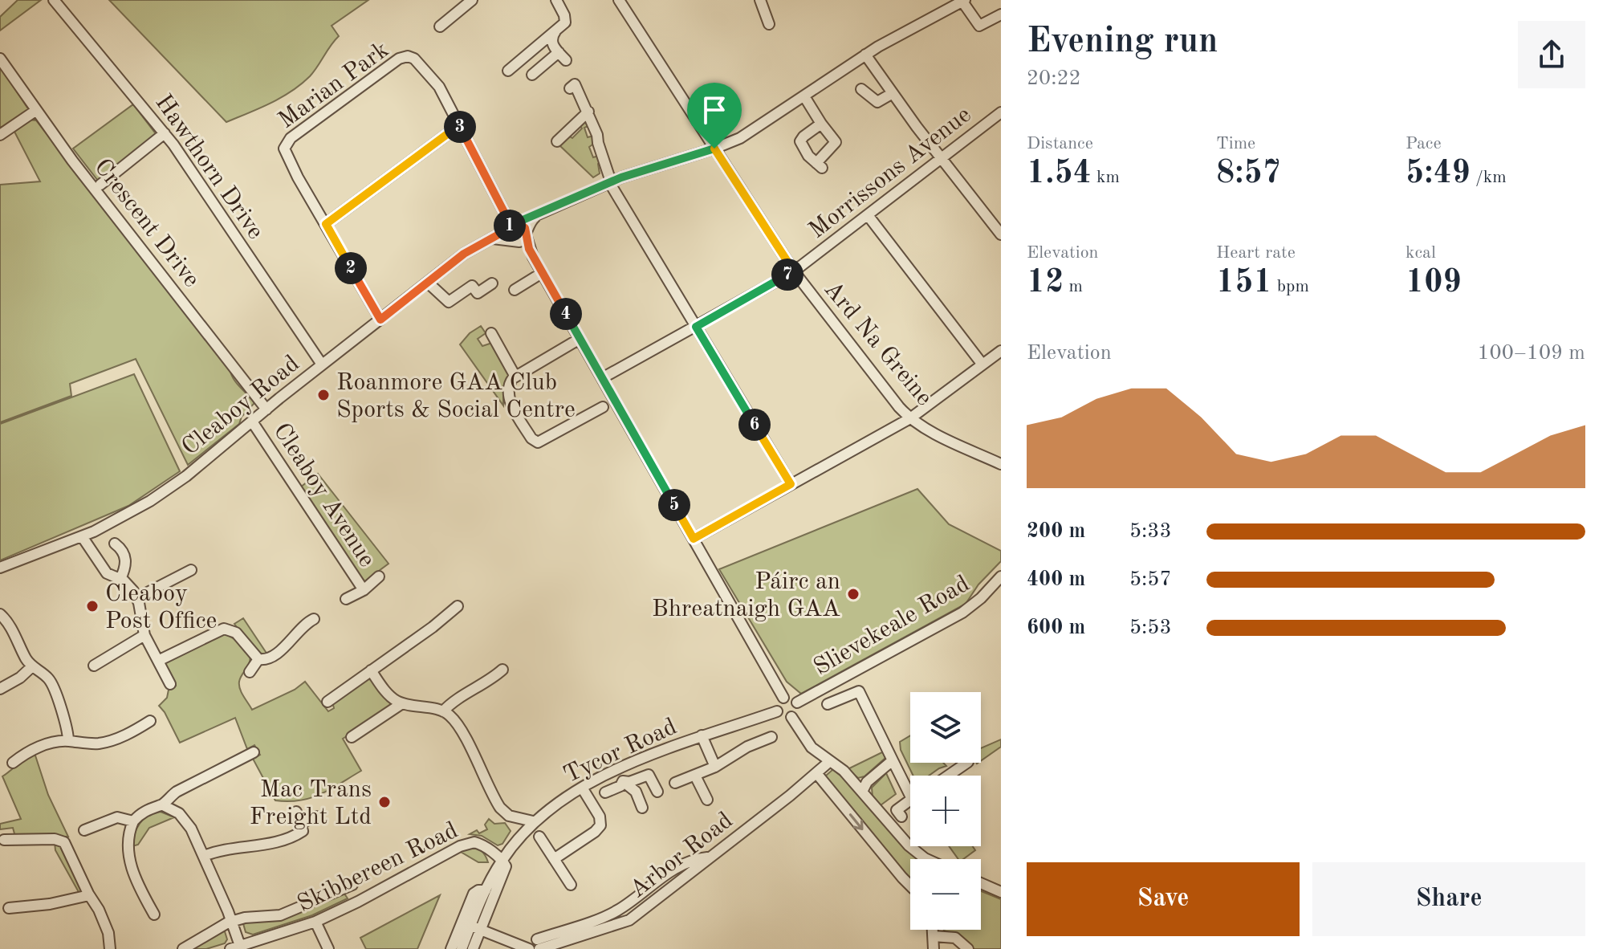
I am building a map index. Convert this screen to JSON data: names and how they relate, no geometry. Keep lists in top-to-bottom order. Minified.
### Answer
{"streets":{"street":["Marian Park","Hawthorn Drive","Morrissons Avenue","Crescent Drive","Ard Na Greine","Cleaboy Road","Cleaboy Avenue","Slievekeale Road","Tycor Road","Arbor Road","Skibbereen Road"]},"crossings":[["Marian Park","Cleaboy Road"],["Hawthorn Drive","Cleaboy Road"],["Morrissons Avenue","Ard Na Greine"],["Crescent Drive","Cleaboy Road"],["Ard Na Greine","Cleaboy Road"],["Cleaboy Road","Cleaboy Avenue"],["Slievekeale Road","Tycor Road"],["Tycor Road","Skibbereen Road"]],"places":["Roanmore GAA Club Sports & Social Centre","Páirc an Bhreatnaigh GAA","Cleaboy Post Office","Mac Trans Freight Ltd"],"page":{"heading":["Evening run","20:22"],"stats":[["Distance","1.54 km"],["Time","8:57"],["Pace","5:49 /km"],["Elevation","12 m"],["Heart rate","151 bpm"],["kcal","109"]],"pins":["3","1","2","7","4","6","5"],"chart":["Elevation","100–109 m"],"list":[{"name":"200 m","note":"5:33"},{"name":"400 m","note":"5:57"},{"name":"600 m","note":"5:53"}],"map_buttons":["+","−"],"buttons":["Save","Share"]}}
